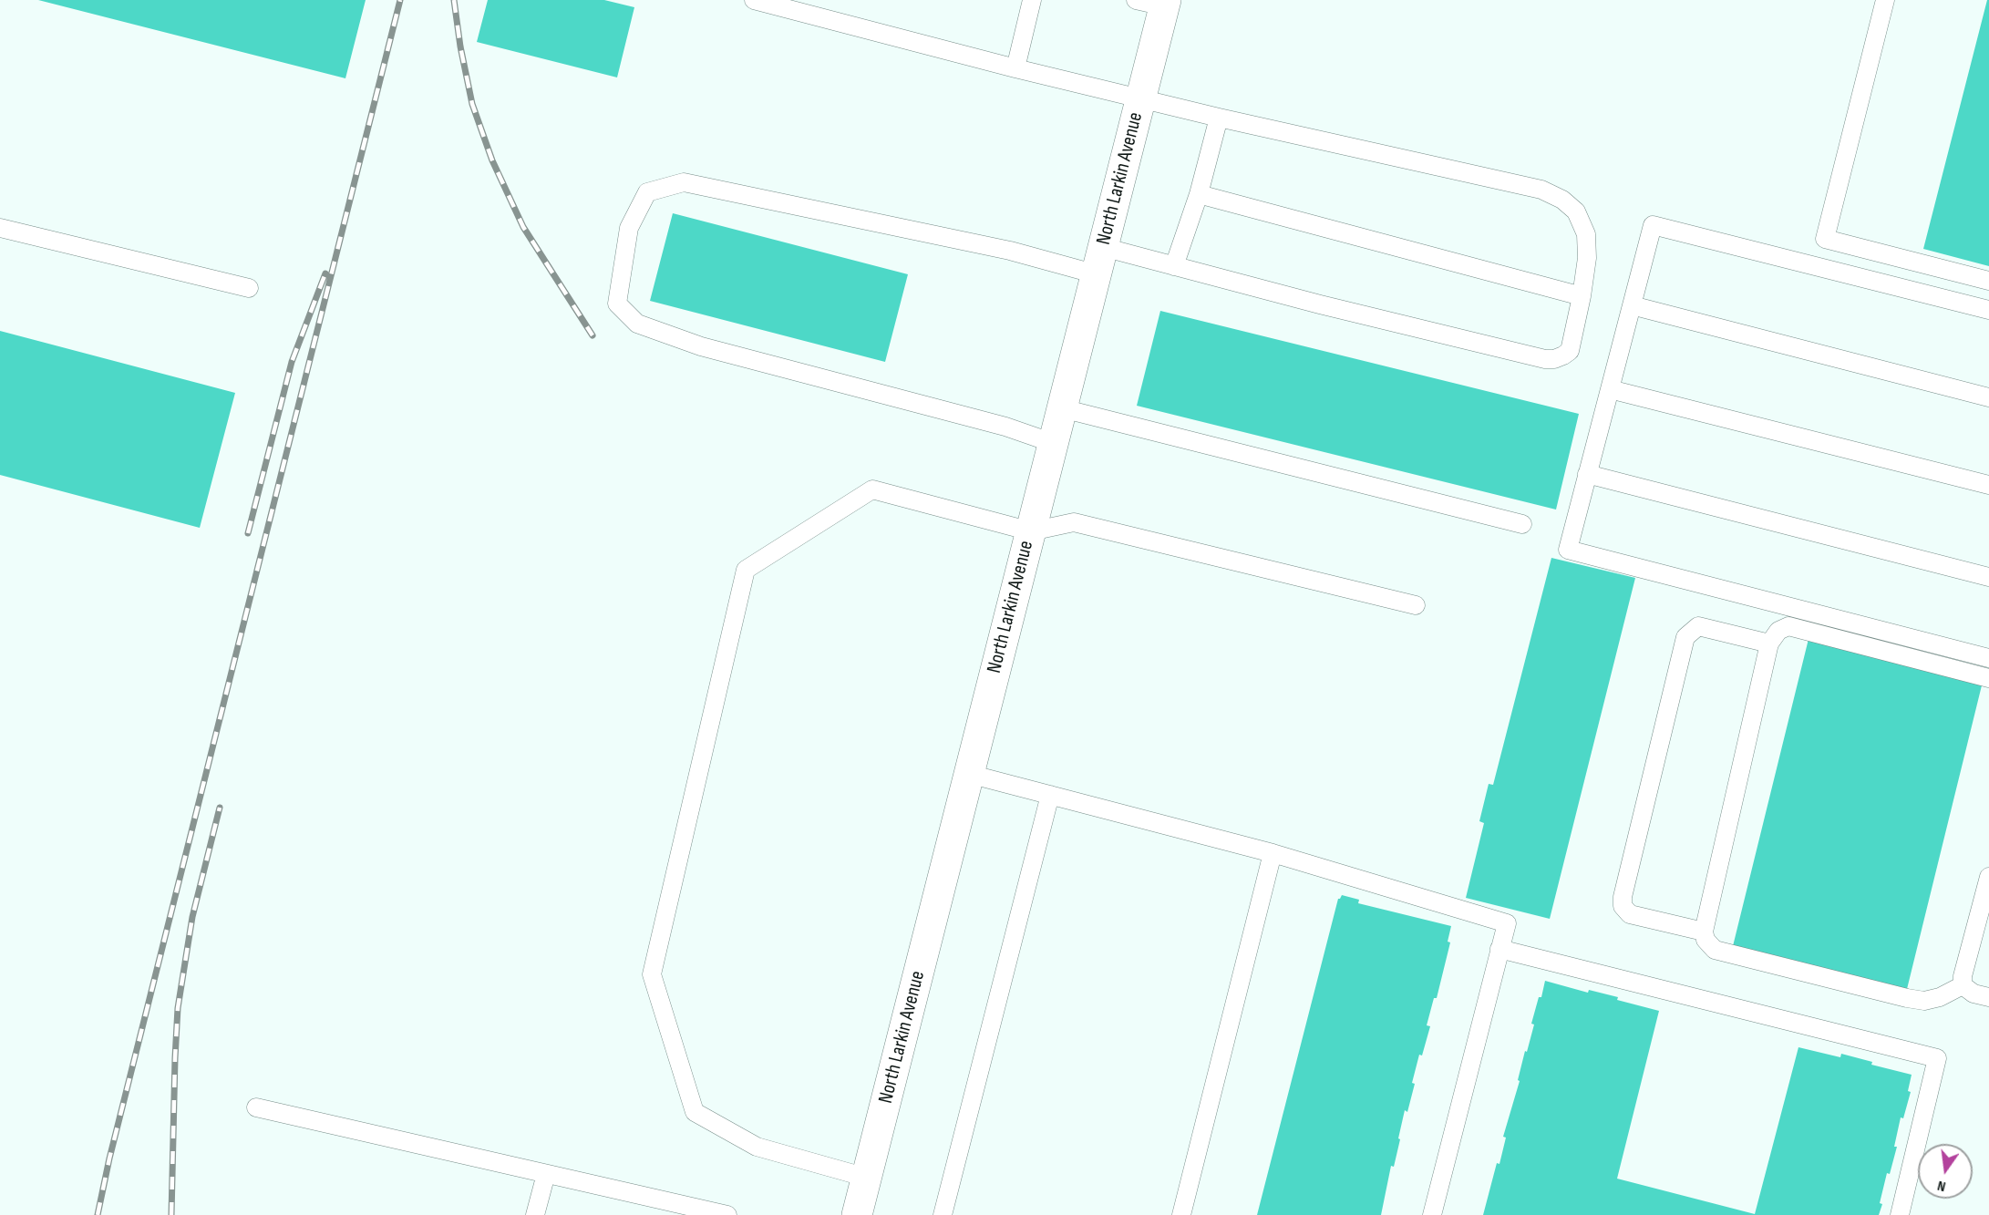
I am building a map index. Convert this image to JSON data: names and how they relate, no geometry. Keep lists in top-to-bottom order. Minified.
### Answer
{"streets":{"street":["North Larkin Avenue"]},"north":"bottom"}
